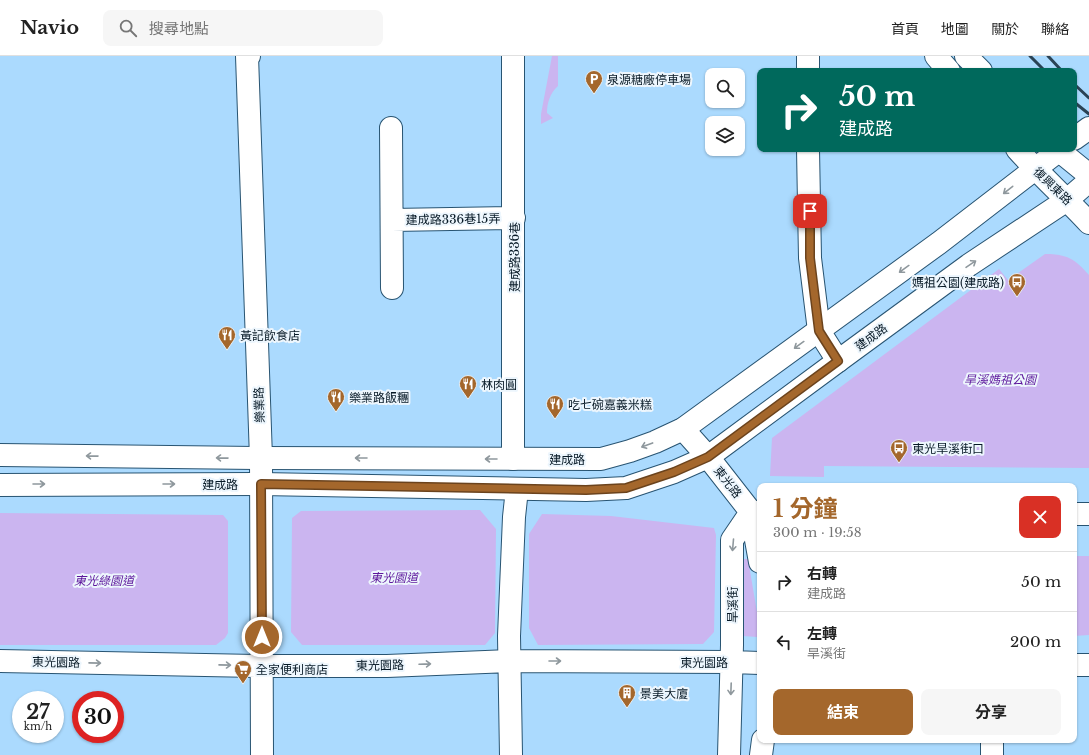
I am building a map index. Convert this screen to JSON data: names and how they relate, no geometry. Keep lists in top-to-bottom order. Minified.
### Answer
{"streets":{"main road":["復興東路","建成路336巷15弄","建成路336巷","建成路","樂業路","東光路","旱溪街","東光園路"]},"crossings":[["復興東路","建成路"],["建成路336巷15弄","建成路336巷"],["建成路336巷","建成路"],["建成路","樂業路"],["建成路","東光路"],["樂業路","東光園路"],["東光路","旱溪街"],["旱溪街","東光園路"]],"one_way":["旱溪街","東光園路"],"parks":["旱溪媽祖公園","東光園道","東光綠園道"],"places":{"parking":["泉源糖廠停車場"],"bus stop":["媽祖公園(建成路)","東光旱溪街口"],"restaurant":["黃記飲食店","林肉圓","樂業路飯糰","吃七碗嘉義米糕"],"supermarket":["全家便利商店"],"building":["景美大廈"]},"page":{"header":"Navio","search":"搜尋地點","nav":["首頁","地圖","關於","聯絡"],"turn":["50 m","建成路"],"heading":["1 分鐘","300 m · 19:58"],"list":[{"name":"右轉","note":"建成路","value":"50 m"},{"name":"左轉","note":"旱溪街","value":"200 m"}],"buttons":["結束","分享"],"speed":"27 km/h","limit":"30"}}
